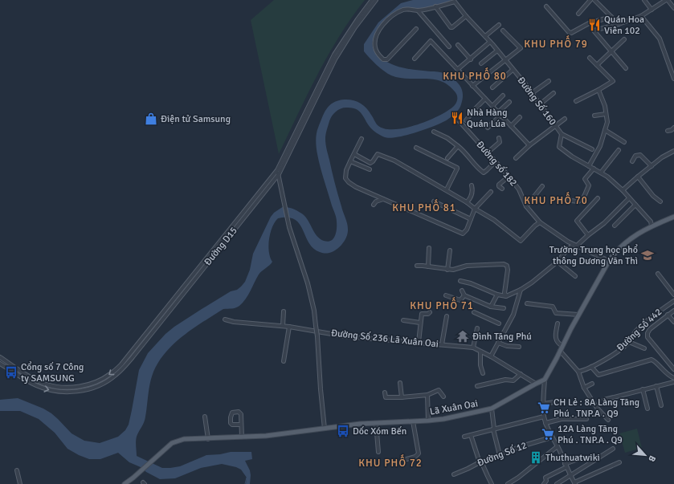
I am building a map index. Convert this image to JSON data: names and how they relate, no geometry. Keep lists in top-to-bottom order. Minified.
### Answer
{"streets":{"main road":["Lã Xuân Oai"],"street":["Đường Số 160","Đường số 182","Đường D15","Đường Số 442","Đường Số 236 Lã Xuân Oai","Đường Số 12"]},"crossings":[["Đường Số 236 Lã Xuân Oai","Lã Xuân Oai"]],"districts":["KHU PHỐ 79","KHU PHỐ 80","KHU PHỐ 70","KHU PHỐ 81","KHU PHỐ 71","KHU PHỐ 72"],"places":{"restaurant":["Quán Hoa Viên 102","Nhà Hàng Quán Lúa"],"shop":["Điện tử Samsung"],"school or university":["Trường Trung học phổ thông Dương Văn Thì"],"temple":["Đình Tăng Phú"],"bus stop":["Cổng số 7 Công ty SAMSUNG","Dốc Xóm Bến"],"supermarket":["CH Lẻ : 8A Làng Tăng Phú . TNP.A . Q9","12A Làng Tăng Phú . TNP.A . Q9"],"building":["Thuthuatwiki"]},"north":"bottom right"}
